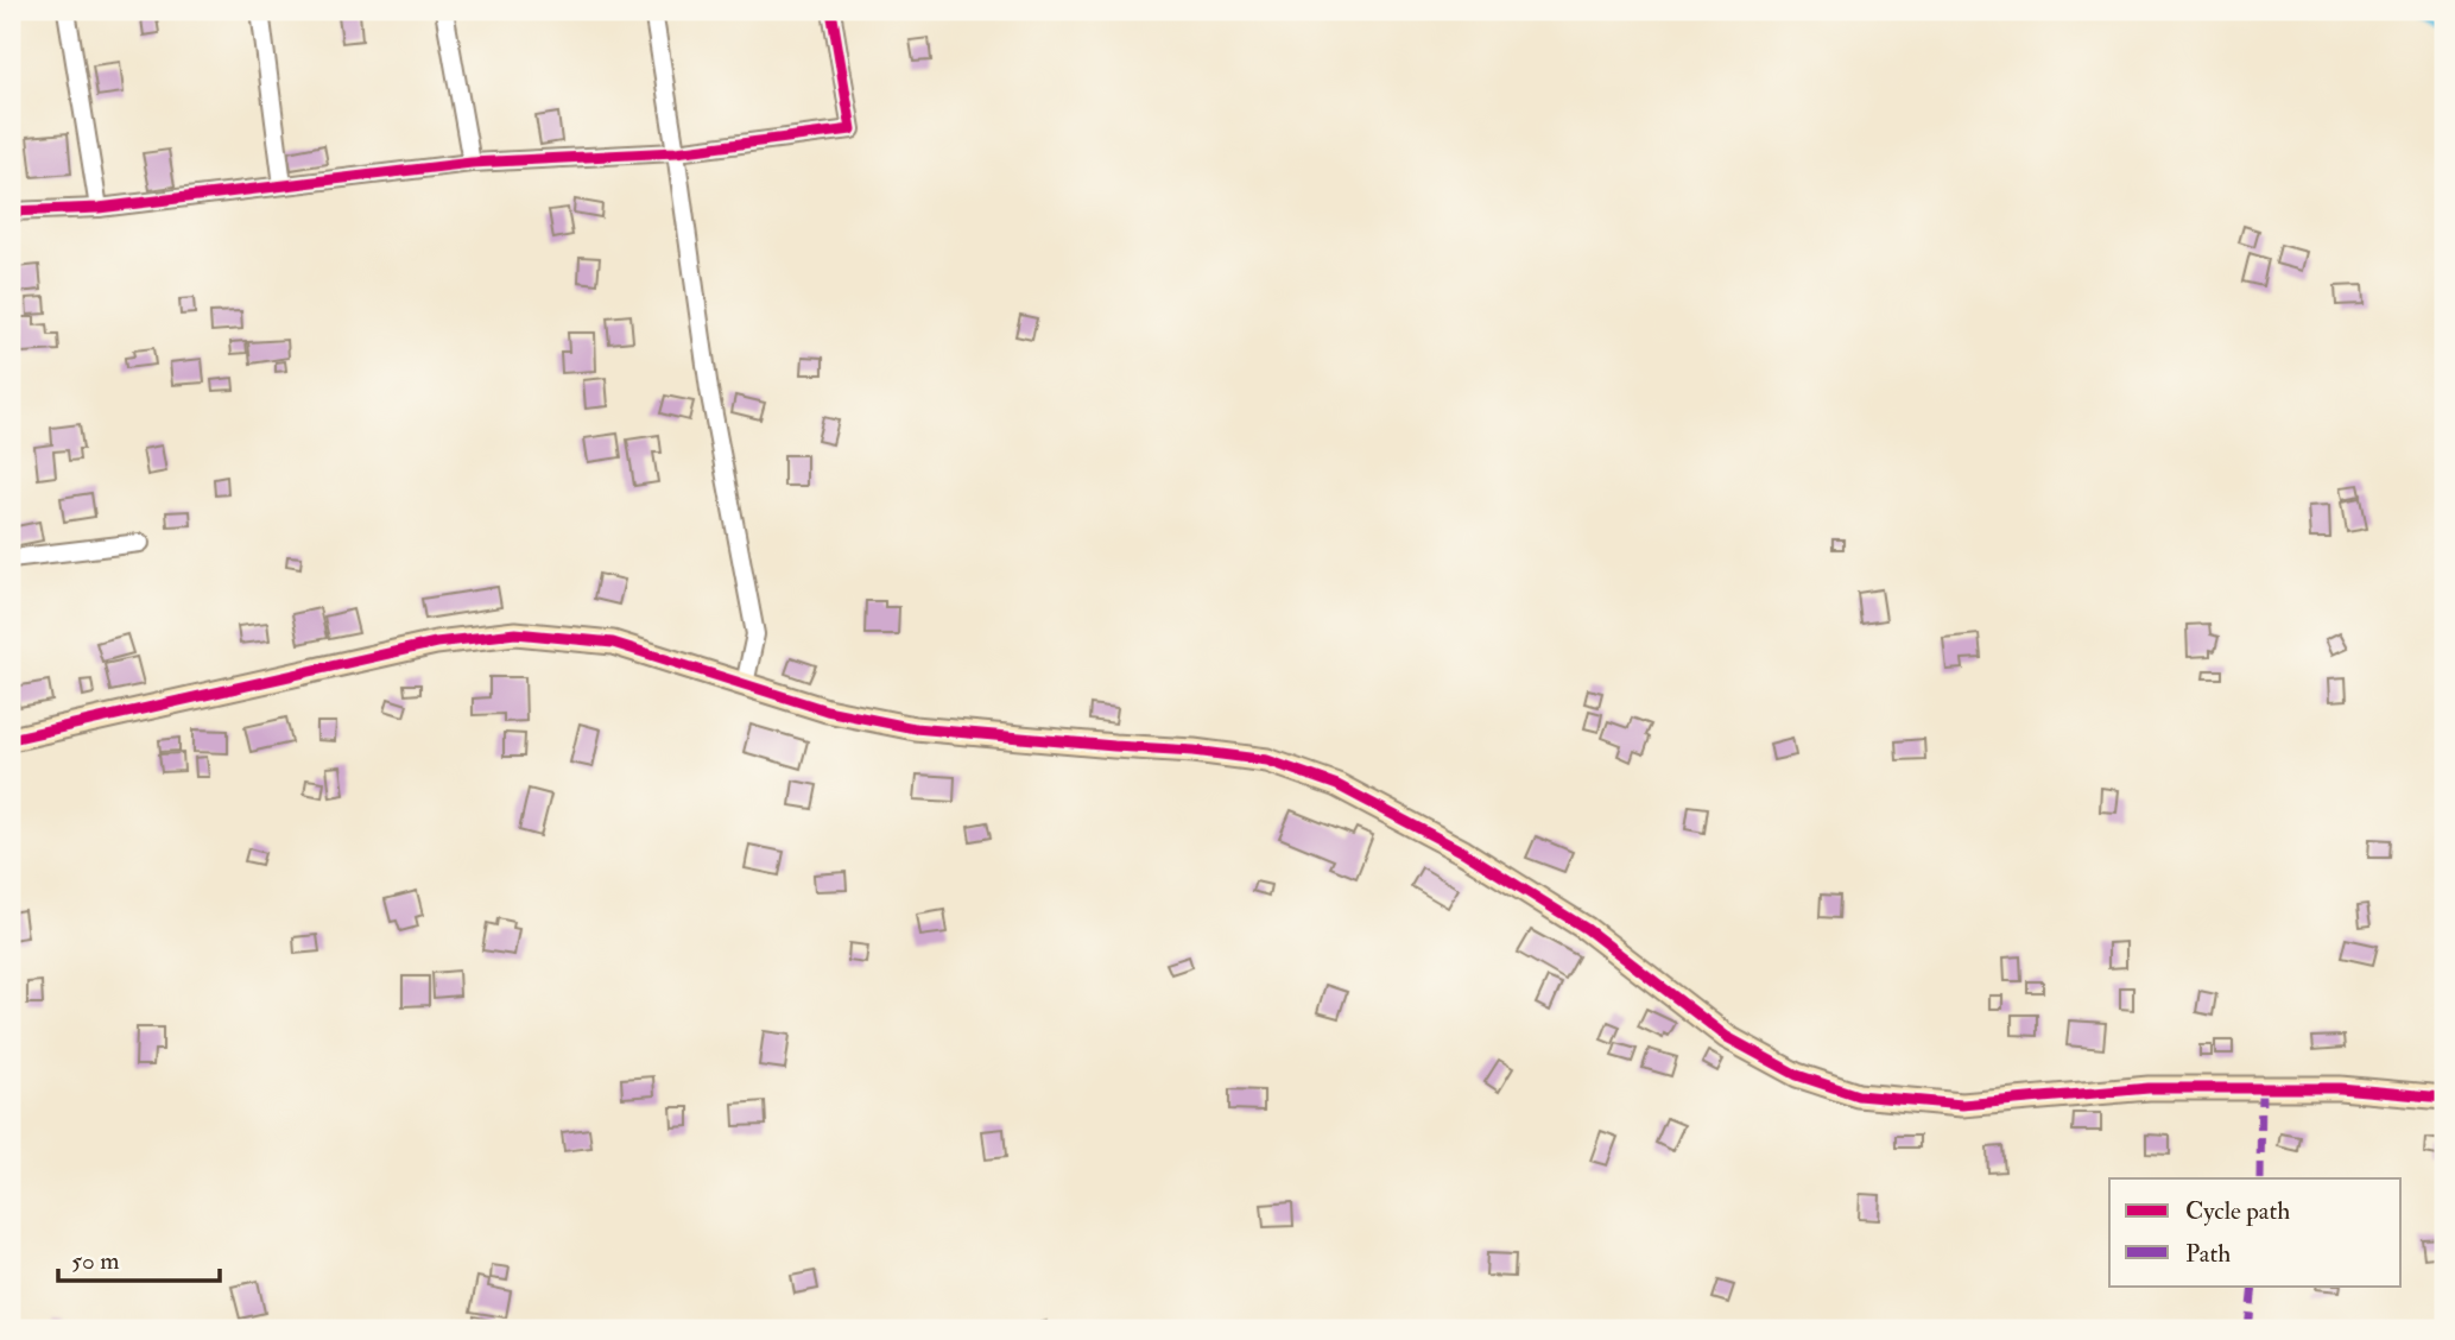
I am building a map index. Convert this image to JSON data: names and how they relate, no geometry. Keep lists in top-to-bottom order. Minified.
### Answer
{"legend":["Cycle path","Path"],"scale_bar":"50 m"}
